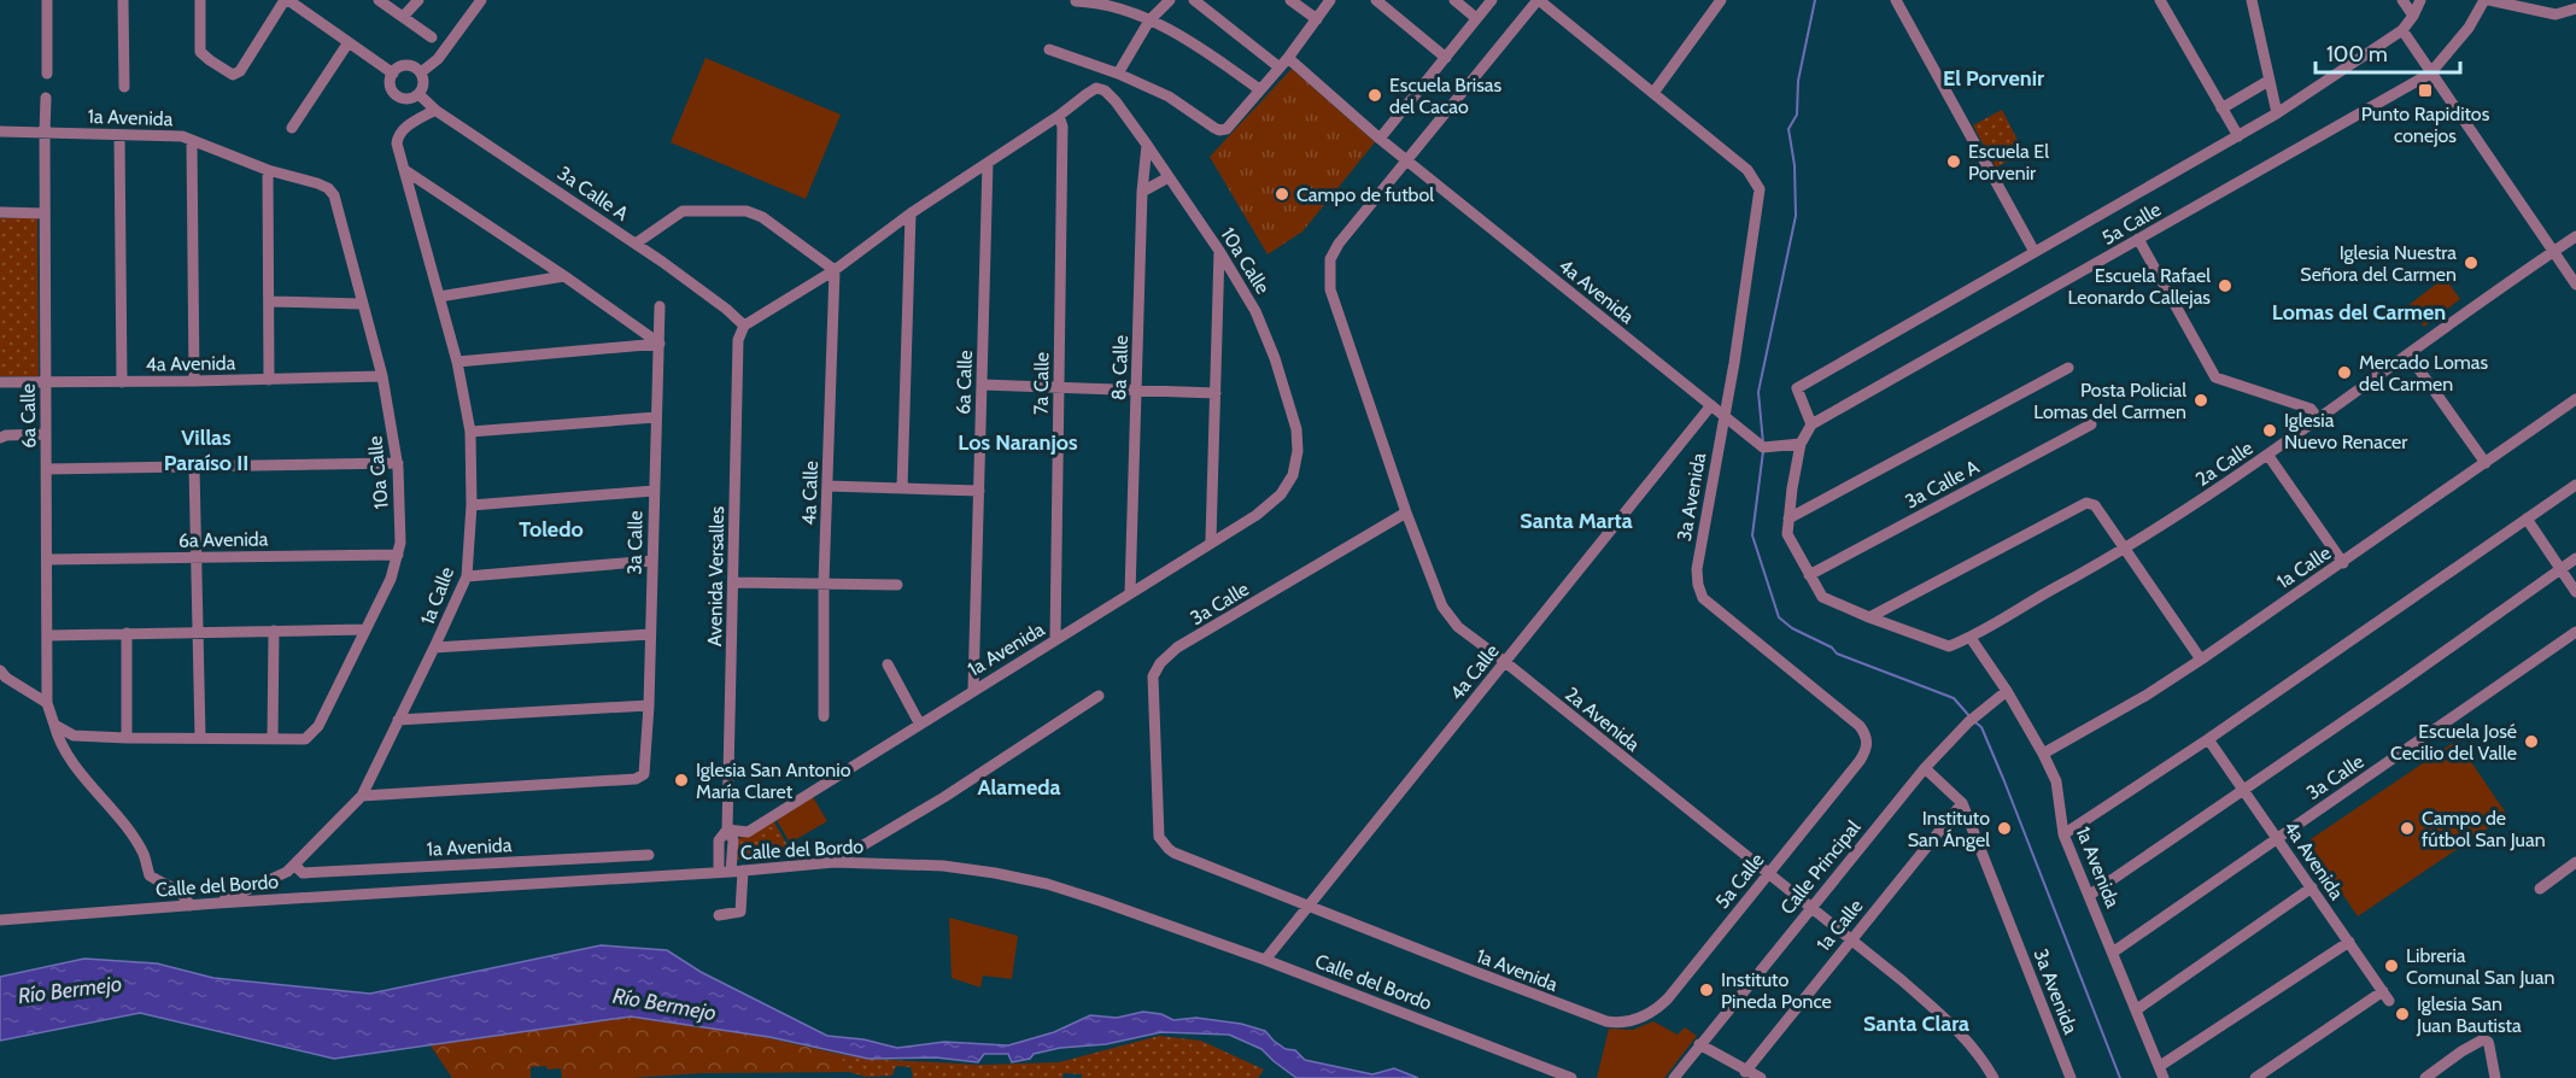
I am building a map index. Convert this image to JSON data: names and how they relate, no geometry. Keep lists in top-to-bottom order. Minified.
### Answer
{"streets":{"street":["1a Avenida","3a Calle A","5a Calle","10a Calle","4a Avenida","8a Calle","6a Calle","7a Calle","2a Calle","4a Calle","3a Avenida","6a Avenida","3a Calle","1a Calle","Avenida Versalles","2a Avenida","Calle del Bordo","Calle Principal"]},"crossings":[["1a Avenida","5a Calle"],["1a Avenida","10a Calle"],["1a Avenida","8a Calle"],["1a Avenida","6a Calle"],["1a Avenida","7a Calle"],["1a Avenida","2a Calle"],["1a Avenida","4a Calle"],["1a Avenida","3a Calle"],["1a Avenida","1a Calle"],["1a Avenida","Avenida Versalles"],["1a Avenida","Calle Principal"],["3a Calle A","1a Calle"],["3a Calle A","Avenida Versalles"],["5a Calle","3a Avenida"],["5a Calle","2a Avenida"],["10a Calle","4a Avenida"],["10a Calle","8a Calle"],["10a Calle","7a Calle"],["10a Calle","6a Avenida"],["4a Avenida","6a Calle"],["4a Avenida","4a Calle"],["4a Avenida","3a Avenida"],["4a Avenida","3a Calle"],["4a Avenida","2a Avenida"],["6a Calle","6a Avenida"],["6a Calle","Calle del Bordo"],["4a Calle","2a Avenida"],["4a Calle","Calle del Bordo"],["3a Avenida","1a Calle"],["3a Avenida","Calle Principal"],["3a Calle","1a Calle"],["3a Calle","2a Avenida"],["1a Calle","2a Avenida"],["1a Calle","Calle del Bordo"],["Avenida Versalles","Calle del Bordo"],["2a Avenida","Calle Principal"]],"districts":["El Porvenir","Lomas del Carmen","Villas Paraíso II","Los Naranjos","Santa Marta","Toledo","Alameda","Santa Clara"],"water":["Río Bermejo"],"places":{"transit":["Punto Rapiditos conejos"],"other":["Escuela Brisas del Cacao","Escuela El Porvenir","Campo de futbol","Iglesia Nuestra Señora del Carmen","Escuela Rafael Leonardo Callejas","Mercado Lomas del Carmen","Posta Policial Lomas del Carmen","Iglesia Nuevo Renacer","Escuela José Cecilio del Valle","Iglesia San Antonio María Claret","Instituto San Ángel","Campo de fútbol San Juan","Libreria Comunal San Juan","Instituto Pineda Ponce","Iglesia San Juan Bautista"]},"scale_bar":"100 m"}
